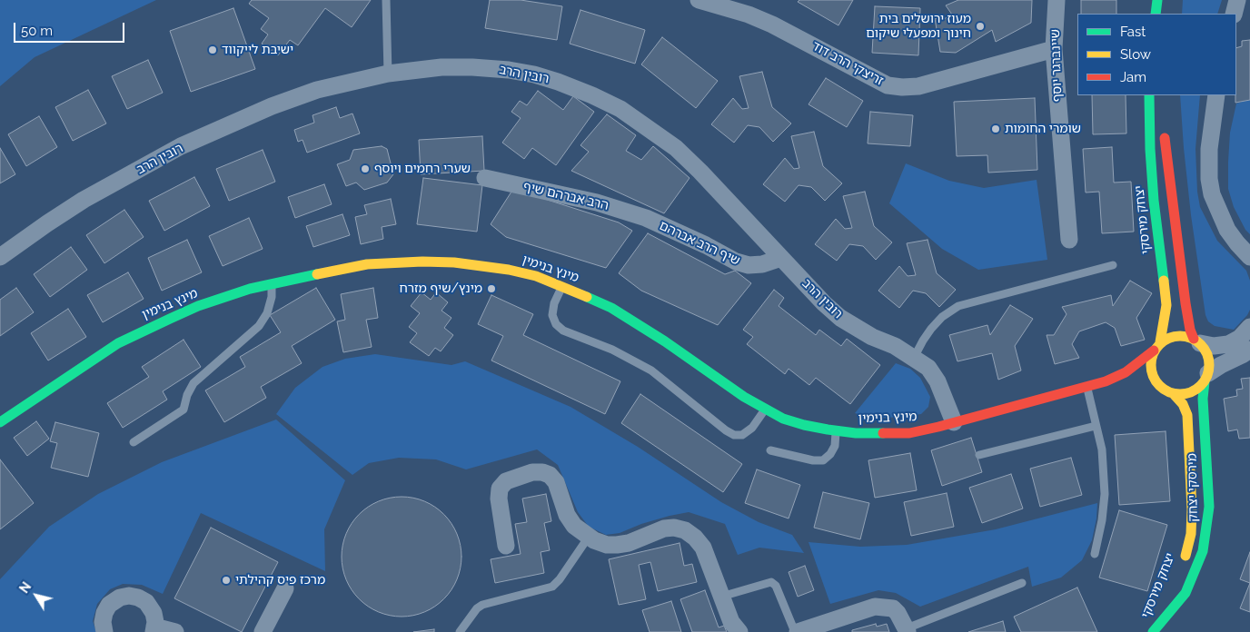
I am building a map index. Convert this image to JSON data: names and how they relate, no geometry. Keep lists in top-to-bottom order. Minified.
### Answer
{"streets":{"street":["זריצקי הרב דוד","שיינברגר יוסף","רובין הרב","הרב אברהם שיף","יצחק מירסקי","שיף הרב אברהם","מינץ בנימין","מירסקי יצחק"]},"crossings":[["זריצקי הרב דוד","שיינברגר יוסף"],["רובין הרב","שיף הרב אברהם"],["רובין הרב","מינץ בנימין"],["הרב אברהם שיף","שיף הרב אברהם"],["יצחק מירסקי","מירסקי יצחק"]],"places":["מעוז ירושלים בית חינוך ומפעלי שיקום","ישיבת לייקווד","שומרי החומות","שערי רחמים ויוסף","מינץ/שיף מזרח","מרכז פיס קהילתי"],"legend":["Fast","Slow","Jam"],"scale_bar":"50 m","north":"top left"}
